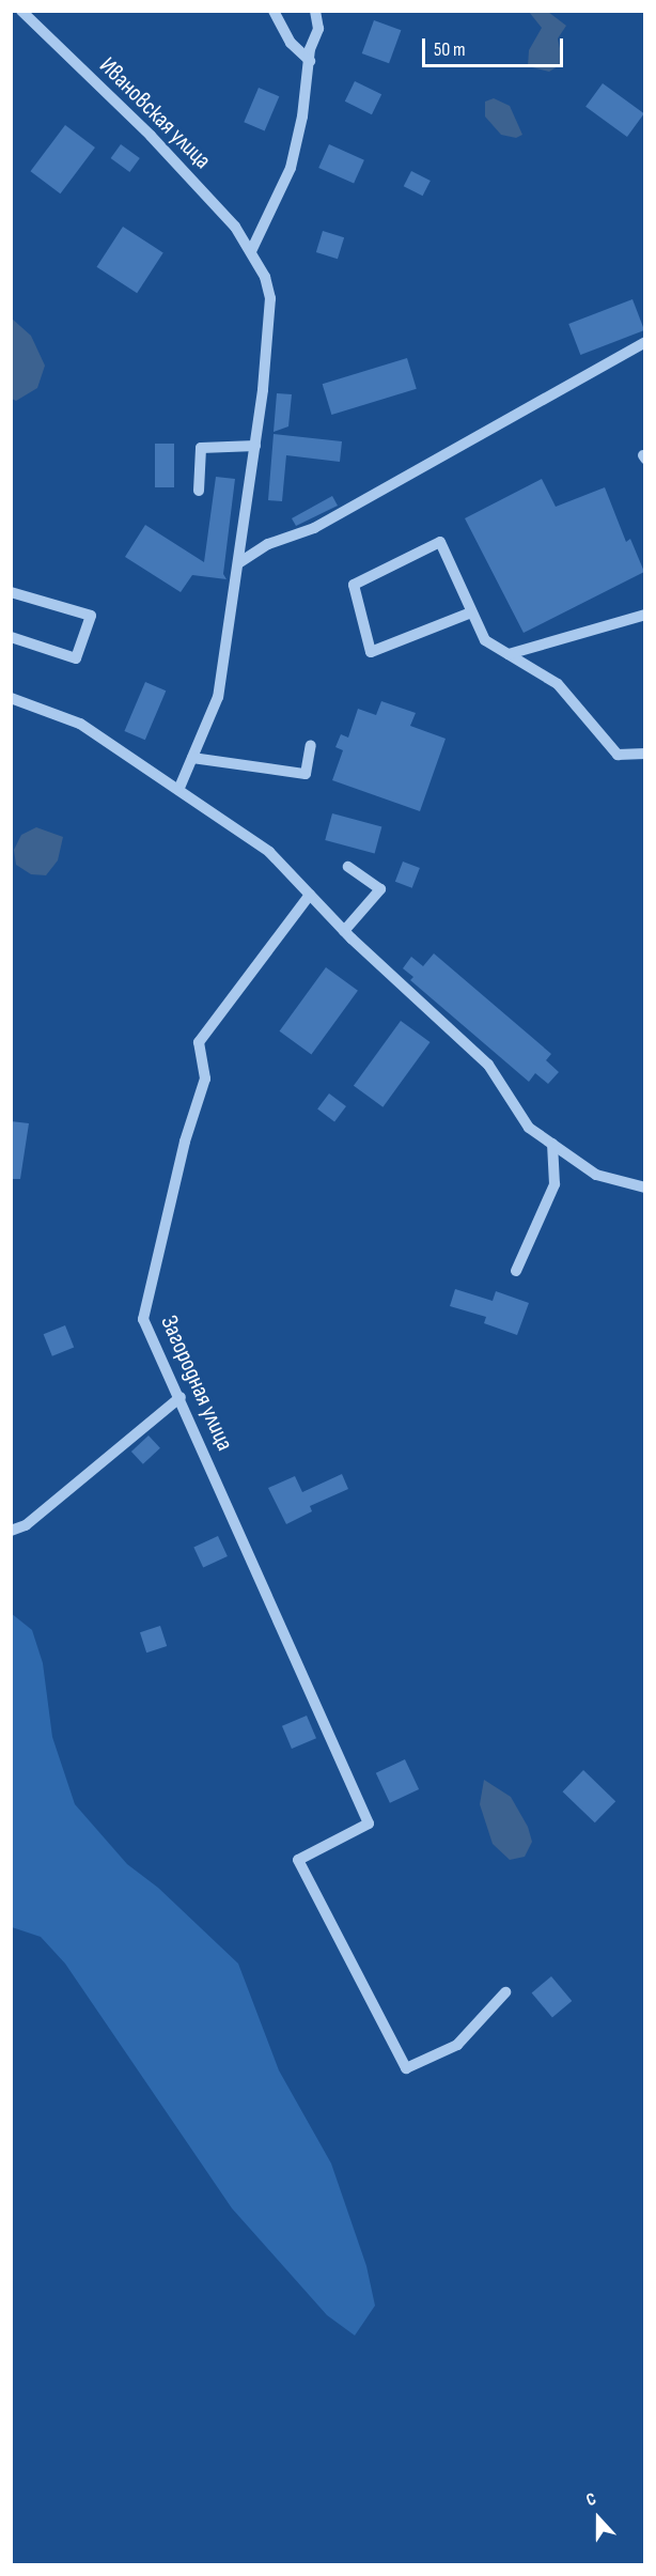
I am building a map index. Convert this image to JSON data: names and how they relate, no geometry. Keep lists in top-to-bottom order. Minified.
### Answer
{"streets":{"street":["Ивановская улица","Загородная улица"]},"scale_bar":"50 m","north":"top"}
